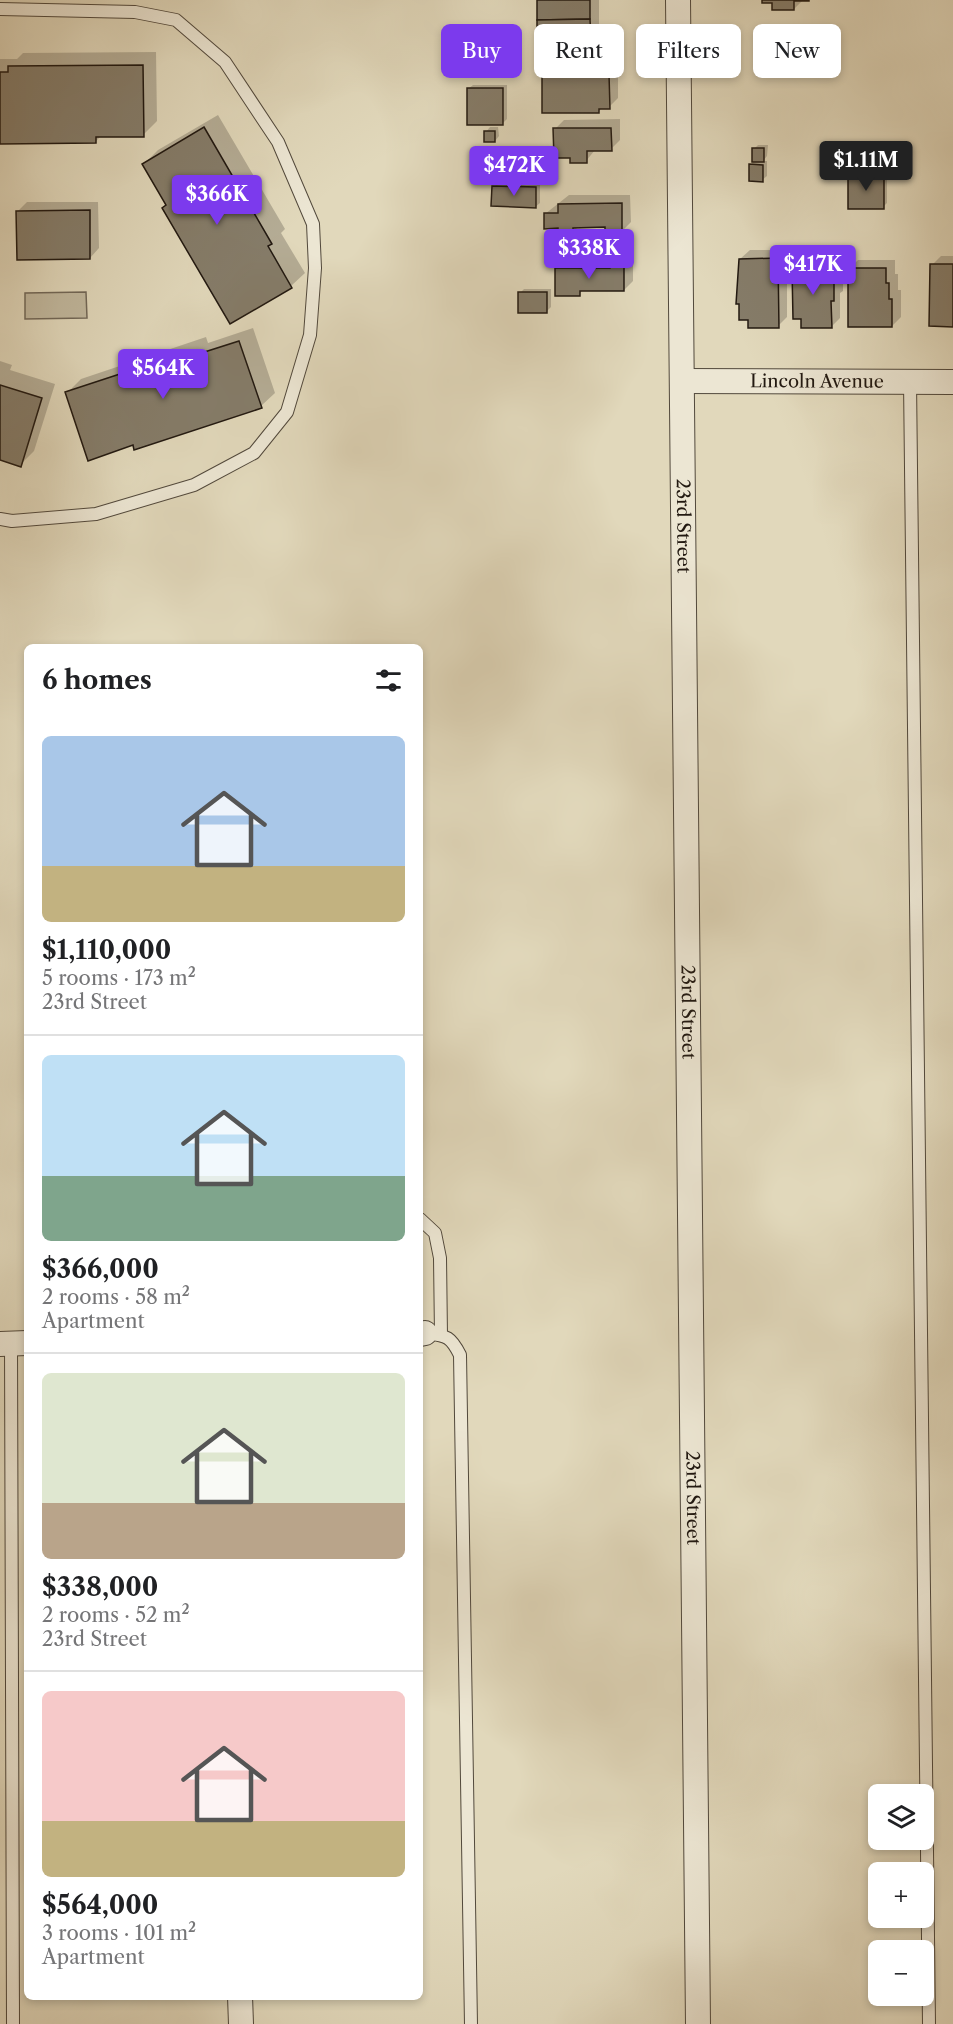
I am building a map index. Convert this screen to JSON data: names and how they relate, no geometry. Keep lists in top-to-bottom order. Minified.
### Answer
{"streets":{"street":["Lincoln Avenue","23rd Street"]},"crossings":[["Lincoln Avenue","23rd Street"]],"page":{"chip":["Buy","Rent","Filters","New"],"price":["$1.11M","$472K","$366K","$338K","$417K","$564K"],"heading":"6 homes","list":[{"name":"$1,110,000","note":"5 rooms · 173 m² · 23rd Street"},{"name":"$366,000","note":"2 rooms · 58 m² · Apartment"},{"name":"$338,000","note":"2 rooms · 52 m² · 23rd Street"},{"name":"$564,000","note":"3 rooms · 101 m² · Apartment"}],"map_buttons":["+","−"]}}
